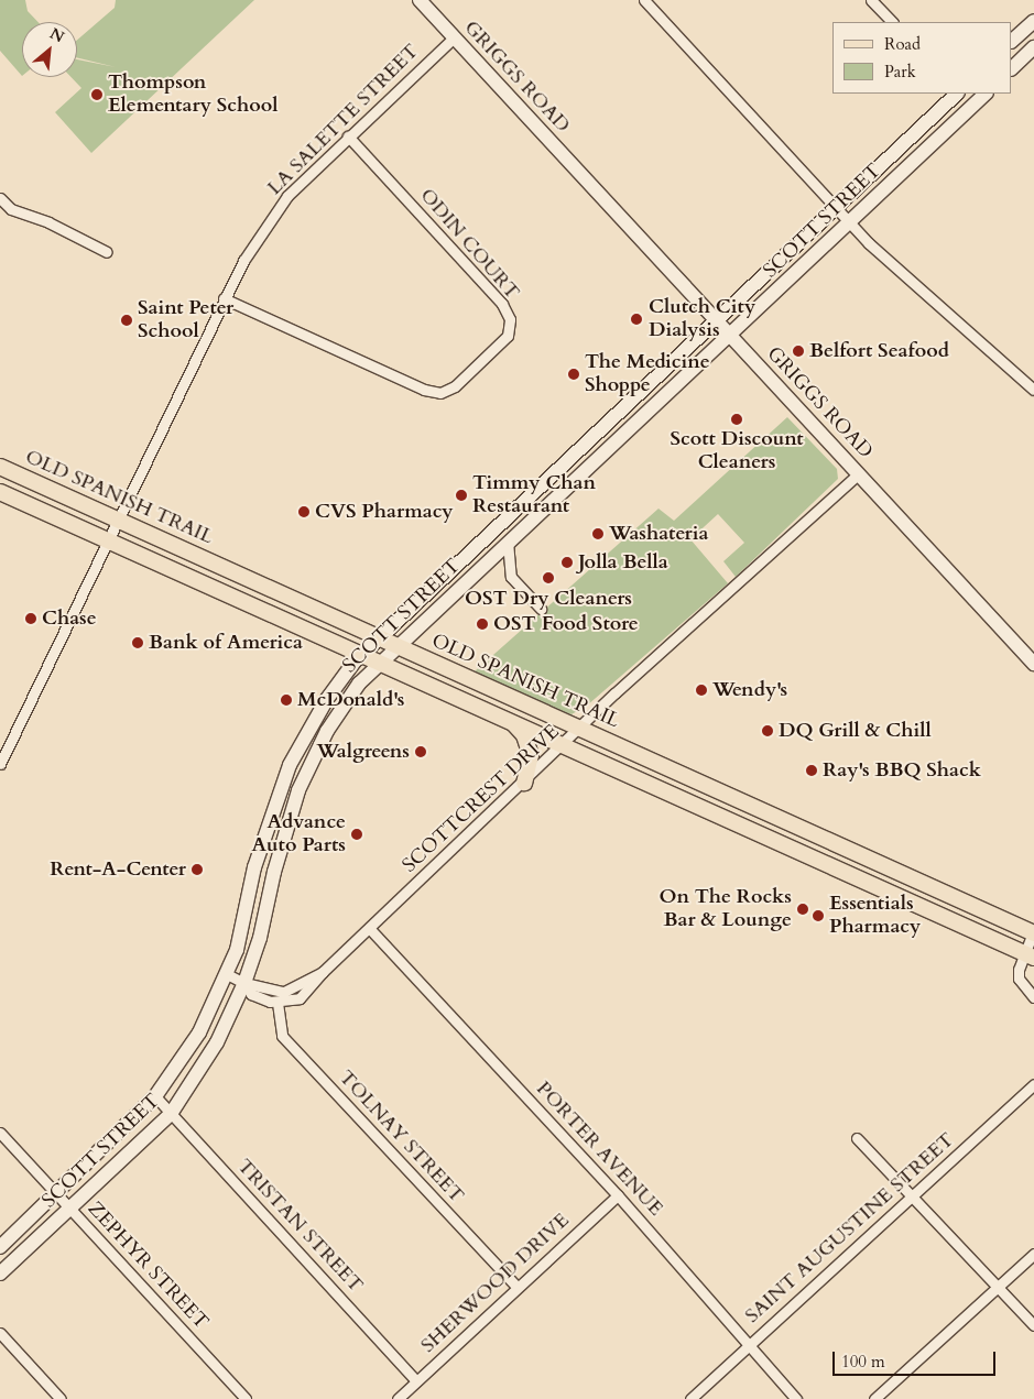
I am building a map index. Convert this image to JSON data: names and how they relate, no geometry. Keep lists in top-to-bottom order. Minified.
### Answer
{"streets":{"main road":["GRIGGS ROAD","SCOTT STREET","OLD SPANISH TRAIL"],"street":["LA SALETTE STREET","ODIN COURT","SCOTTCREST DRIVE","TOLNAY STREET","PORTER AVENUE","TRISTAN STREET","SAINT AUGUSTINE STREET","ZEPHYR STREET","SHERWOOD DRIVE"]},"crossings":[["GRIGGS ROAD","LA SALETTE STREET"],["GRIGGS ROAD","SCOTT STREET"],["GRIGGS ROAD","SCOTTCREST DRIVE"],["LA SALETTE STREET","ODIN COURT"],["LA SALETTE STREET","OLD SPANISH TRAIL"],["SCOTT STREET","OLD SPANISH TRAIL"],["SCOTT STREET","SCOTTCREST DRIVE"],["SCOTT STREET","TRISTAN STREET"],["SCOTT STREET","ZEPHYR STREET"],["OLD SPANISH TRAIL","SCOTTCREST DRIVE"],["SCOTTCREST DRIVE","TOLNAY STREET"],["SCOTTCREST DRIVE","PORTER AVENUE"],["TOLNAY STREET","SHERWOOD DRIVE"],["PORTER AVENUE","SAINT AUGUSTINE STREET"],["PORTER AVENUE","SHERWOOD DRIVE"],["TRISTAN STREET","SHERWOOD DRIVE"]],"places":["Thompson Elementary School","Clutch City Dialysis","Saint Peter School","Belfort Seafood","The Medicine Shoppe","Scott Discount Cleaners","Timmy Chan Restaurant","CVS Pharmacy","Washateria","Jolla Bella","OST Dry Cleaners","Chase","OST Food Store","Bank of America","Wendy's","McDonald's","DQ Grill & Chill","Walgreens","Ray's BBQ Shack","Advance Auto Parts","Rent-A-Center","On The Rocks Bar & Lounge","Essentials Pharmacy"],"legend":["Road","Park"],"scale_bar":"100 m","north":"top right"}
